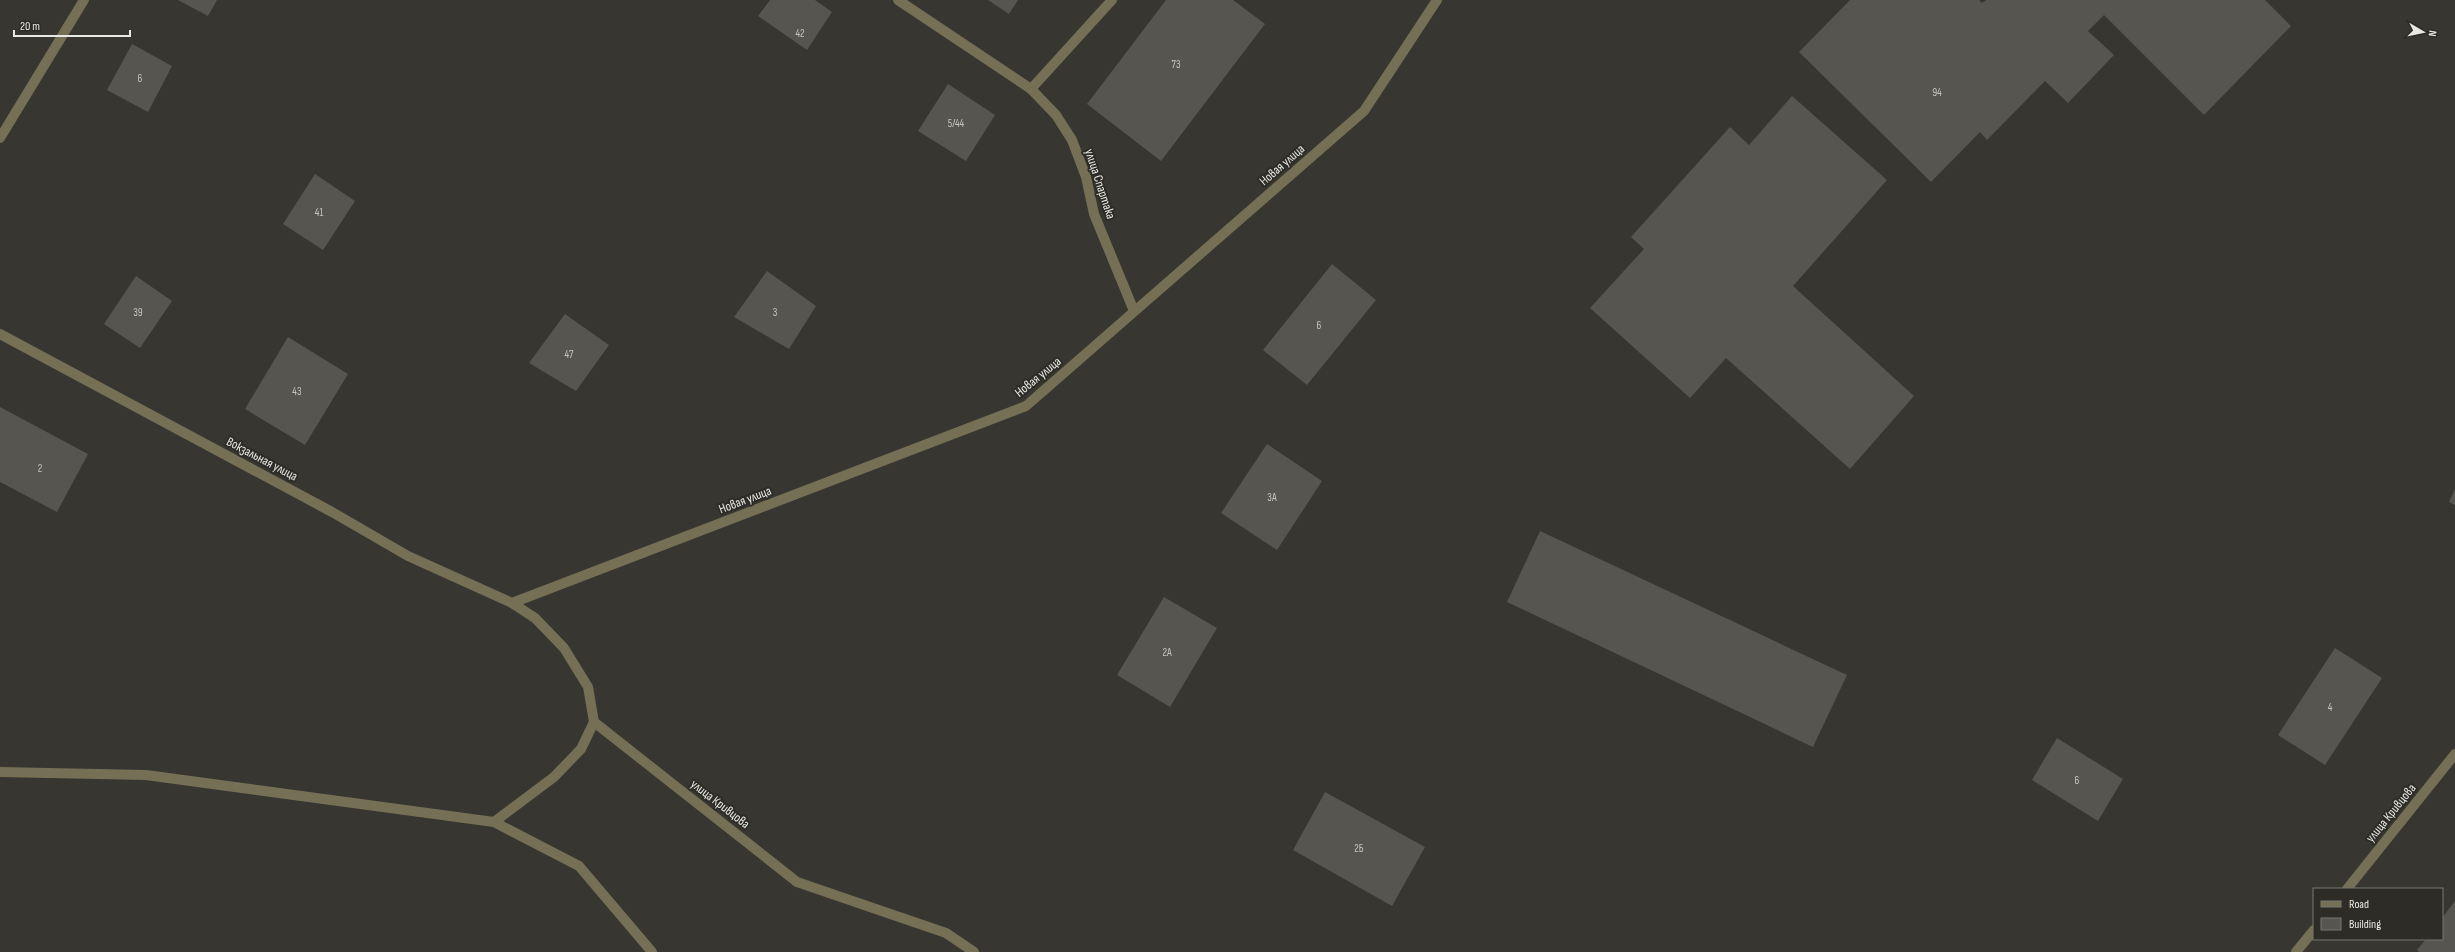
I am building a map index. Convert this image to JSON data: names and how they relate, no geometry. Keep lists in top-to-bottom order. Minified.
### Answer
{"streets":{"street":["Новая улица","улица Спартака","Вокзальная улица","улица Кривцова"]},"crossings":[["Новая улица","улица Спартака"],["Новая улица","Вокзальная улица"]],"house_numbers":["42","73","6","94","5/44","41","39","3","6","47","43","2","3А","2А","4","6","2Б"],"legend":["Road","Building"],"scale_bar":"20 m","north":"right"}
